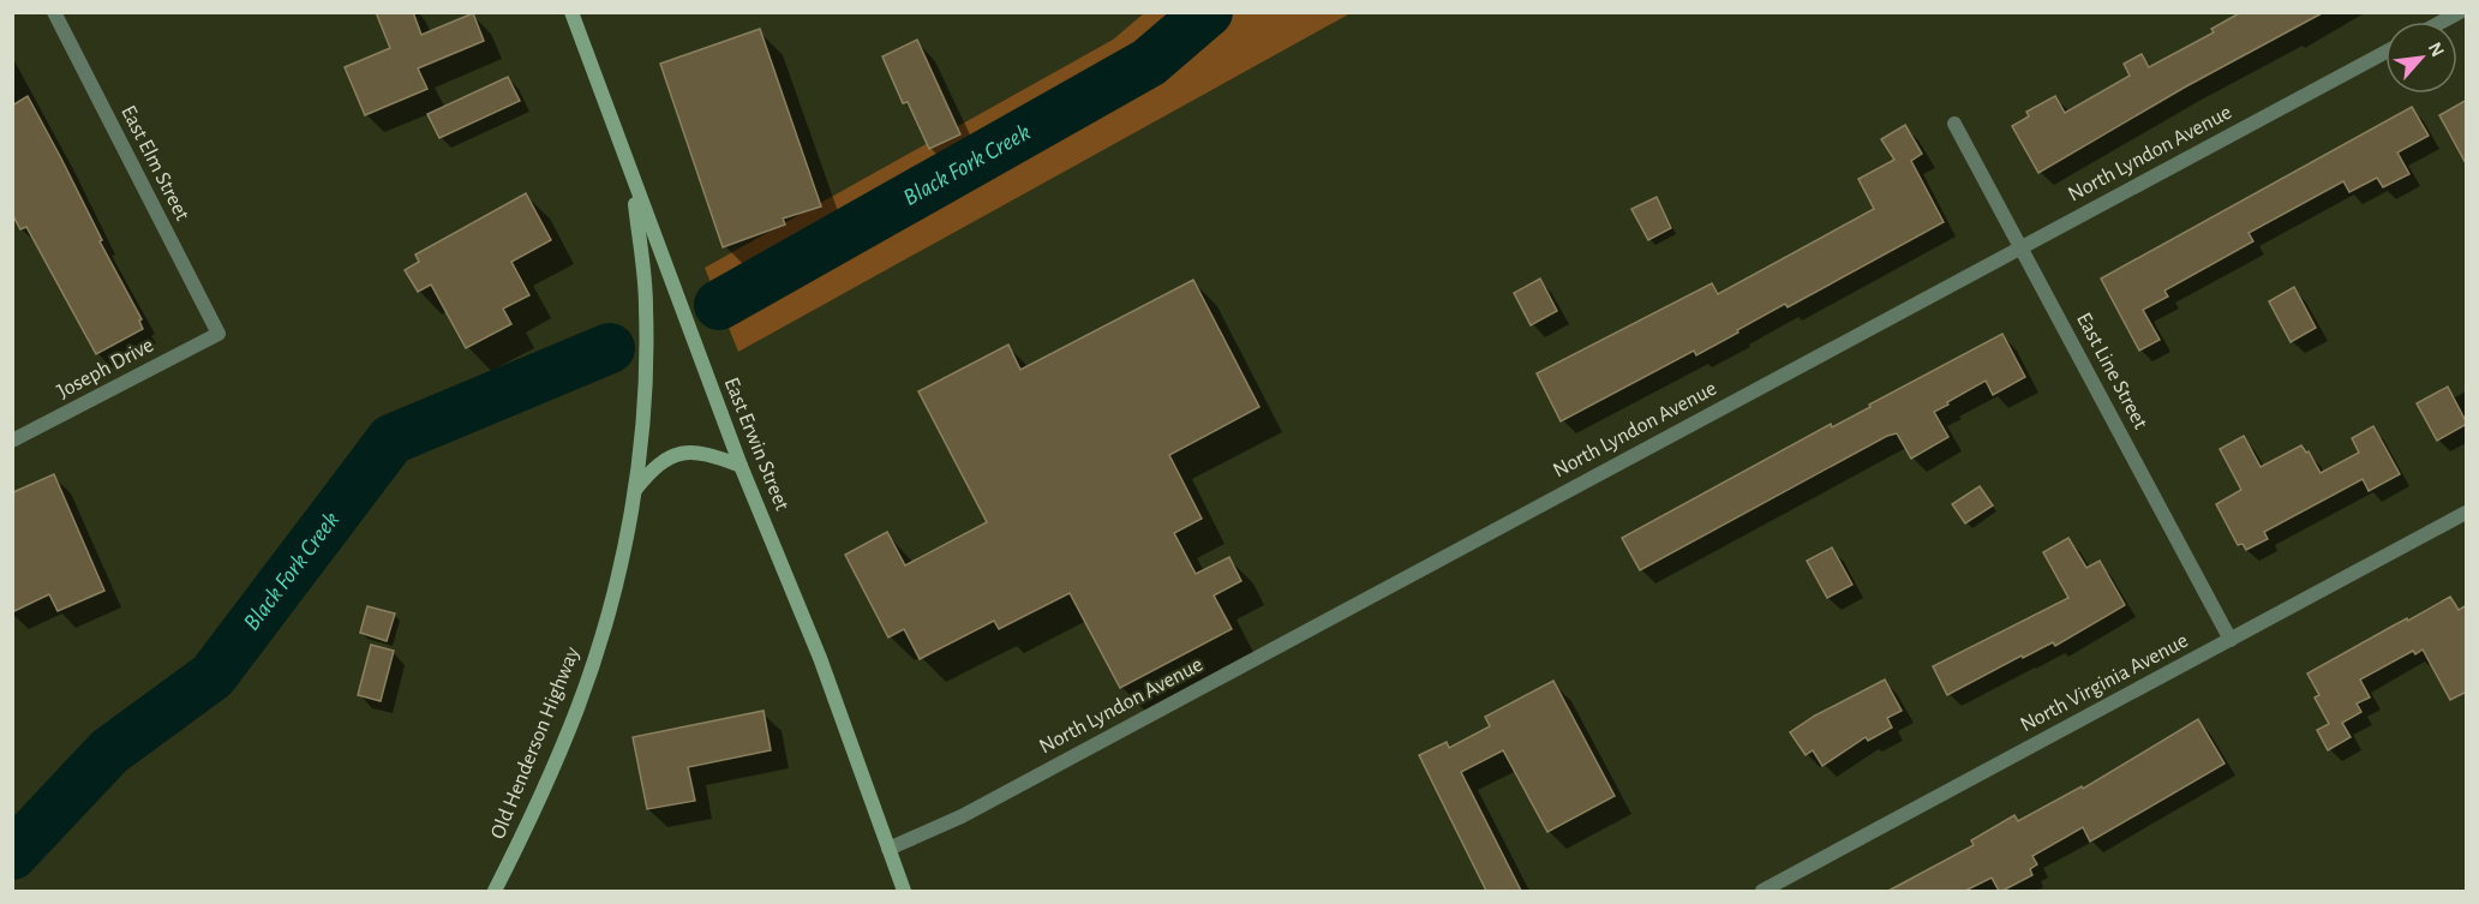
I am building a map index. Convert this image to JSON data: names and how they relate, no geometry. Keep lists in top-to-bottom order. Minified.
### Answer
{"streets":{"main road":["East Erwin Street","Old Henderson Highway"],"street":["North Lyndon Avenue","East Elm Street","Joseph Drive","East Line Street","North Virginia Avenue"]},"crossings":[["North Lyndon Avenue","East Line Street"],["North Lyndon Avenue","East Erwin Street"],["East Elm Street","Joseph Drive"],["East Line Street","North Virginia Avenue"],["East Erwin Street","Old Henderson Highway"]],"water":["Black Fork Creek"],"north":"top right"}
